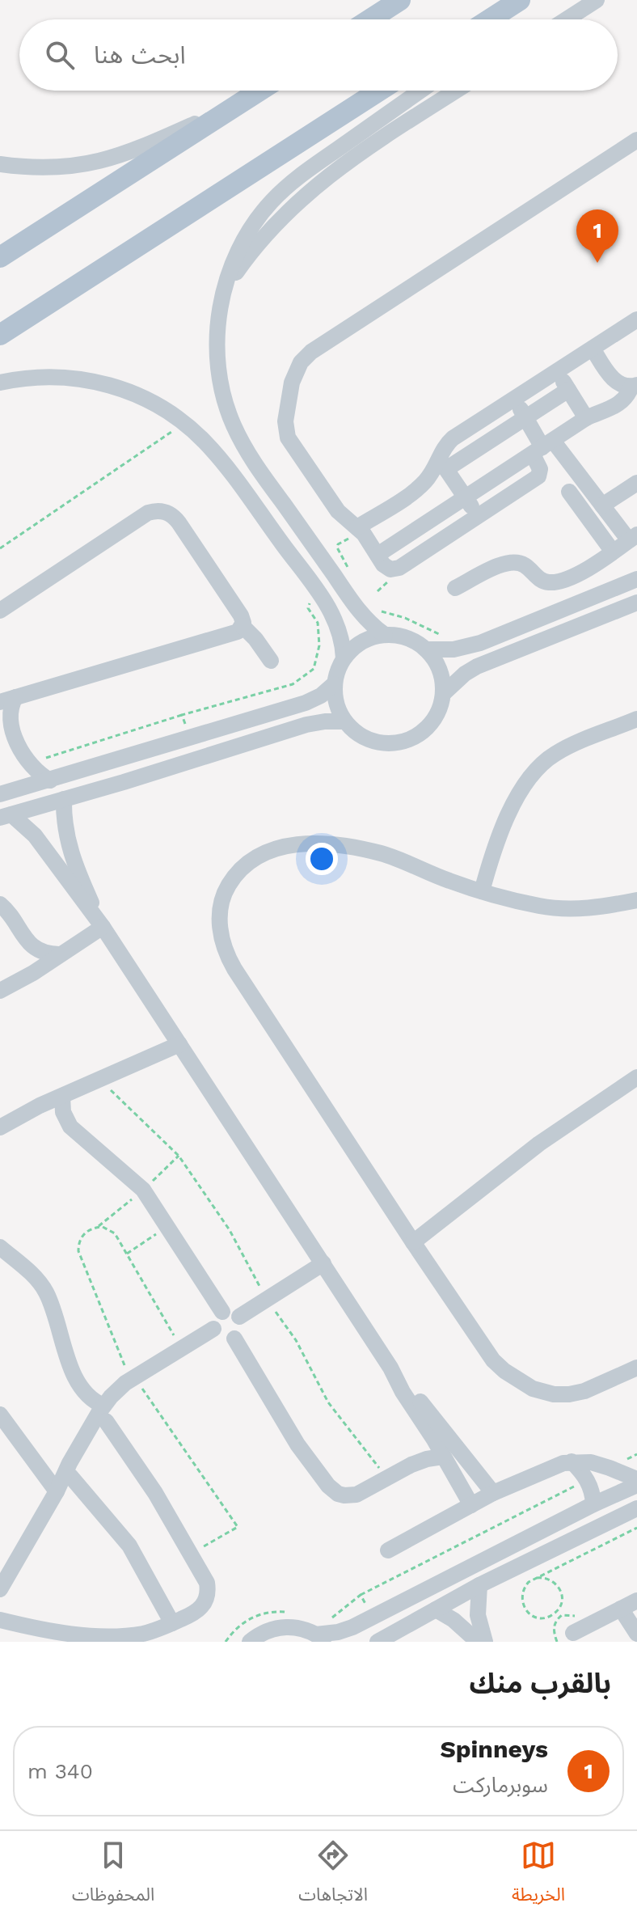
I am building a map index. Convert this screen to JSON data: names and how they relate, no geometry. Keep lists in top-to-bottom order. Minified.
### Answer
{"page":{"search":"ابحث هنا","pins":"1","heading":"بالقرب منك","list":[{"mark":"1","name":"Spinneys","note":"سوبرماركت","value":"340 m"}],"nav":["الخريطة","الاتجاهات","المحفوظات"]}}
